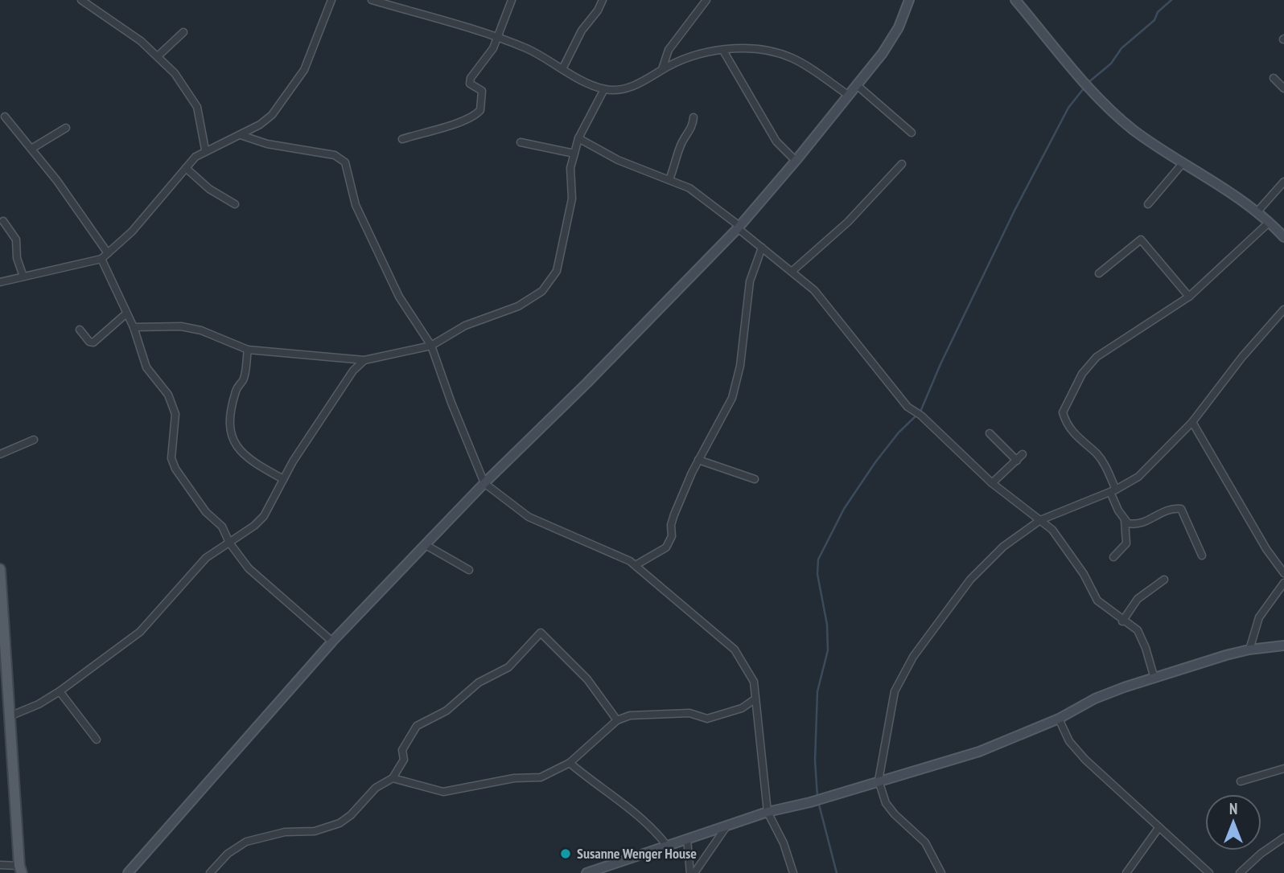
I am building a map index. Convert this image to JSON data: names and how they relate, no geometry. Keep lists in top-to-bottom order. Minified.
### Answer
{"places":["Susanne Wenger House"],"north":"top"}
